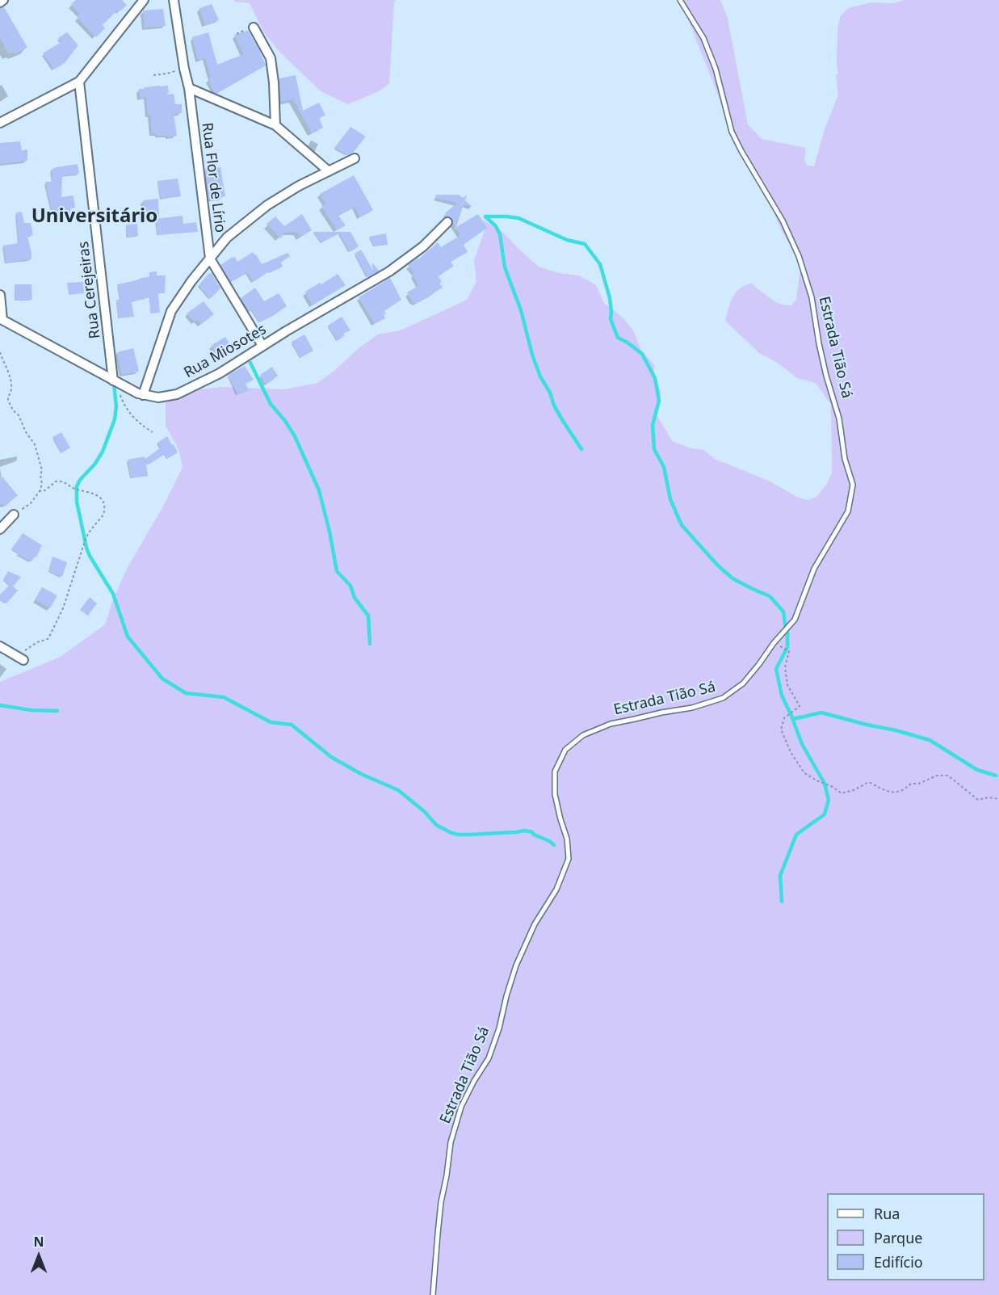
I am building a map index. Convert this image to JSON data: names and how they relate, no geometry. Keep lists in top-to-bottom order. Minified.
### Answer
{"streets":{"street":["Rua Flor de Lírio","Rua Cerejeiras","Rua Miosotes"],"lane":["Estrada Tião Sá"]},"crossings":[["Rua Flor de Lírio","Rua Miosotes"],["Rua Cerejeiras","Rua Miosotes"]],"districts":["Universitário"],"legend":["Rua","Parque","Edifício"],"north":"top"}
